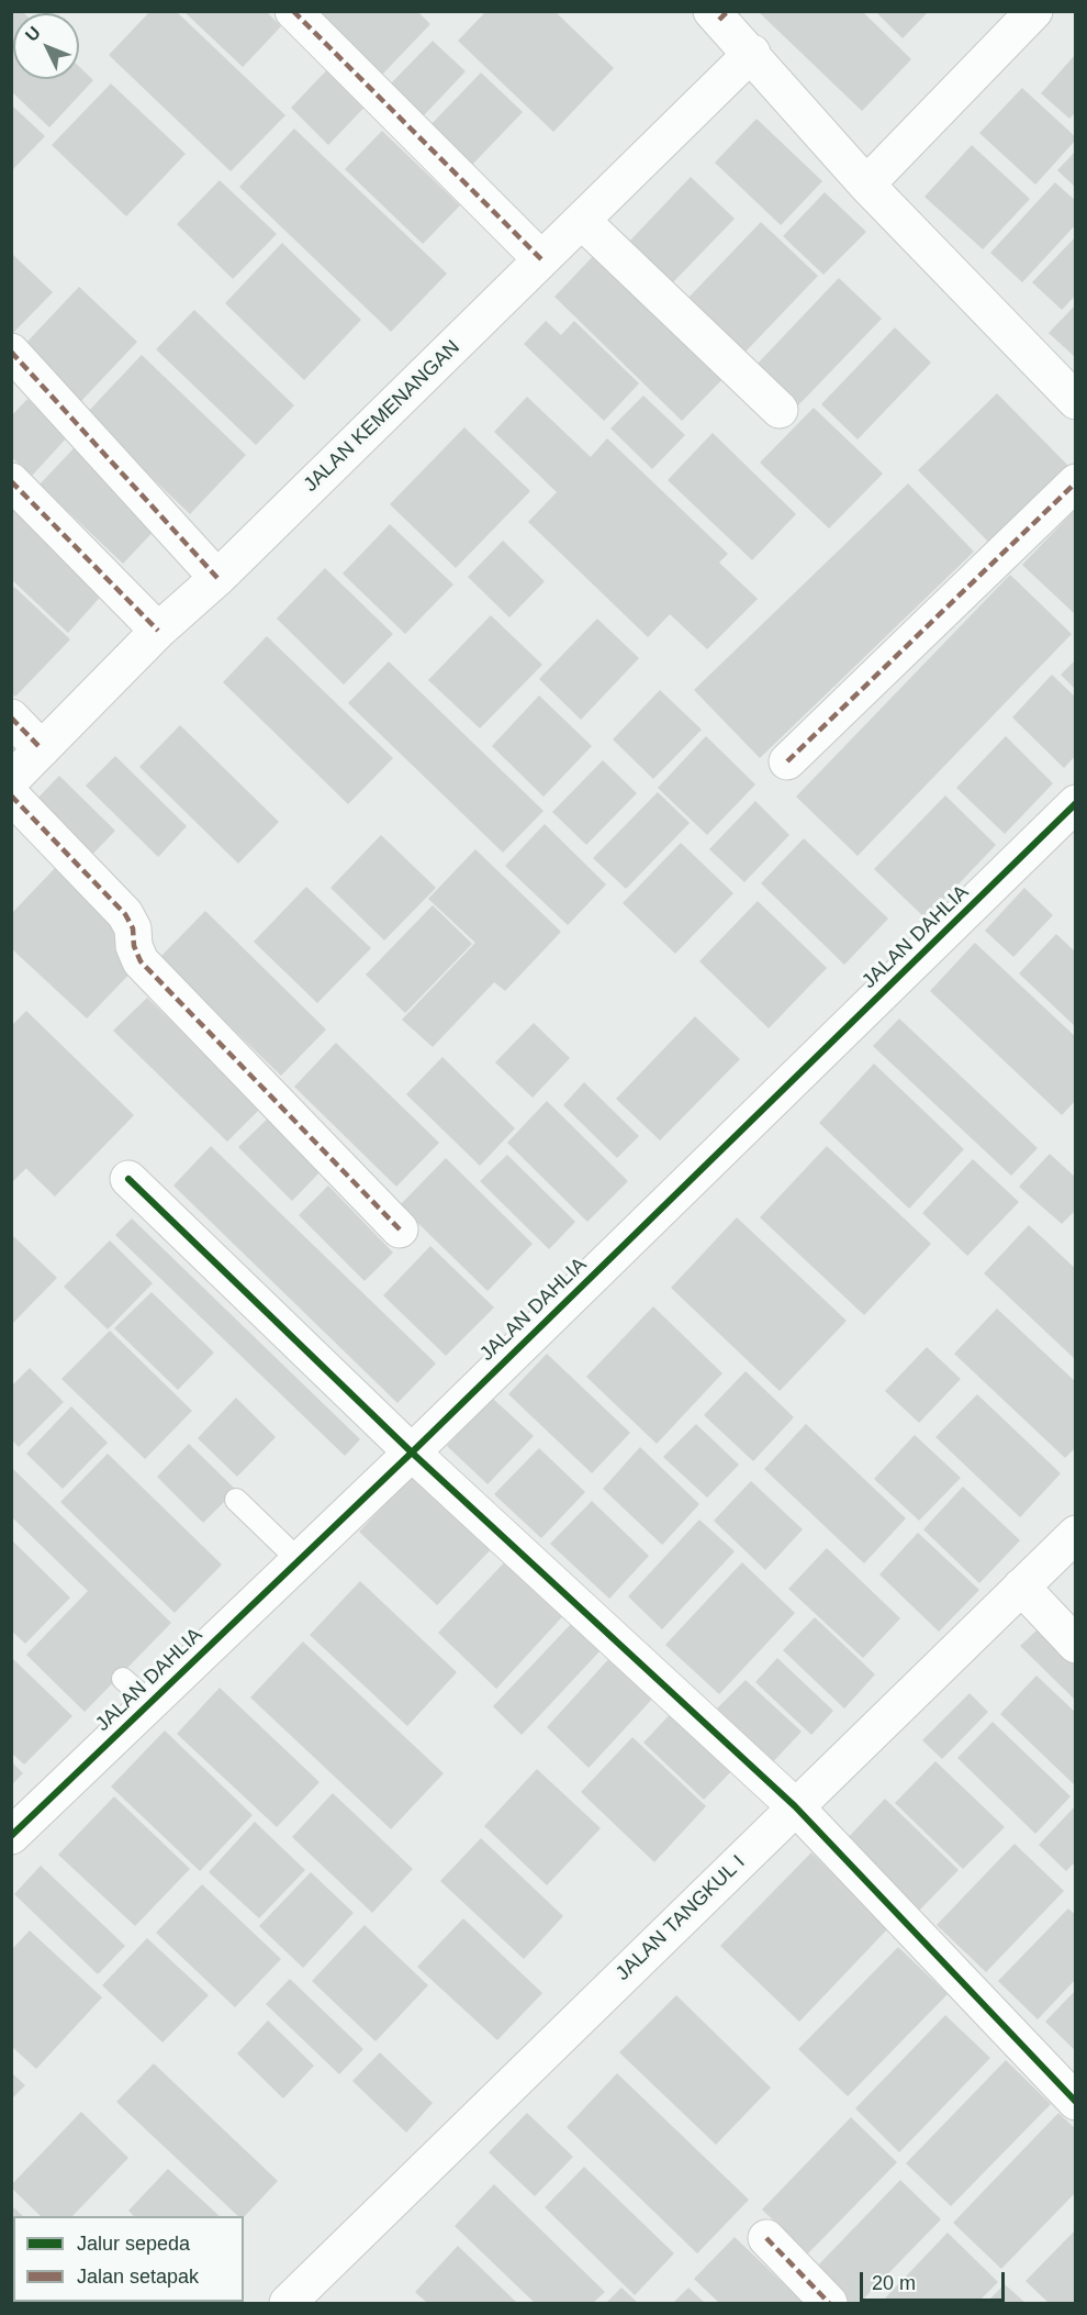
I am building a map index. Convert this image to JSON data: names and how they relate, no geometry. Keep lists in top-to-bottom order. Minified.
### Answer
{"streets":{"street":["JALAN KEMENANGAN","JALAN DAHLIA","JALAN TANGKUL I"]},"legend":["Jalur sepeda","Jalan setapak"],"scale_bar":"20 m","north":"top left"}
